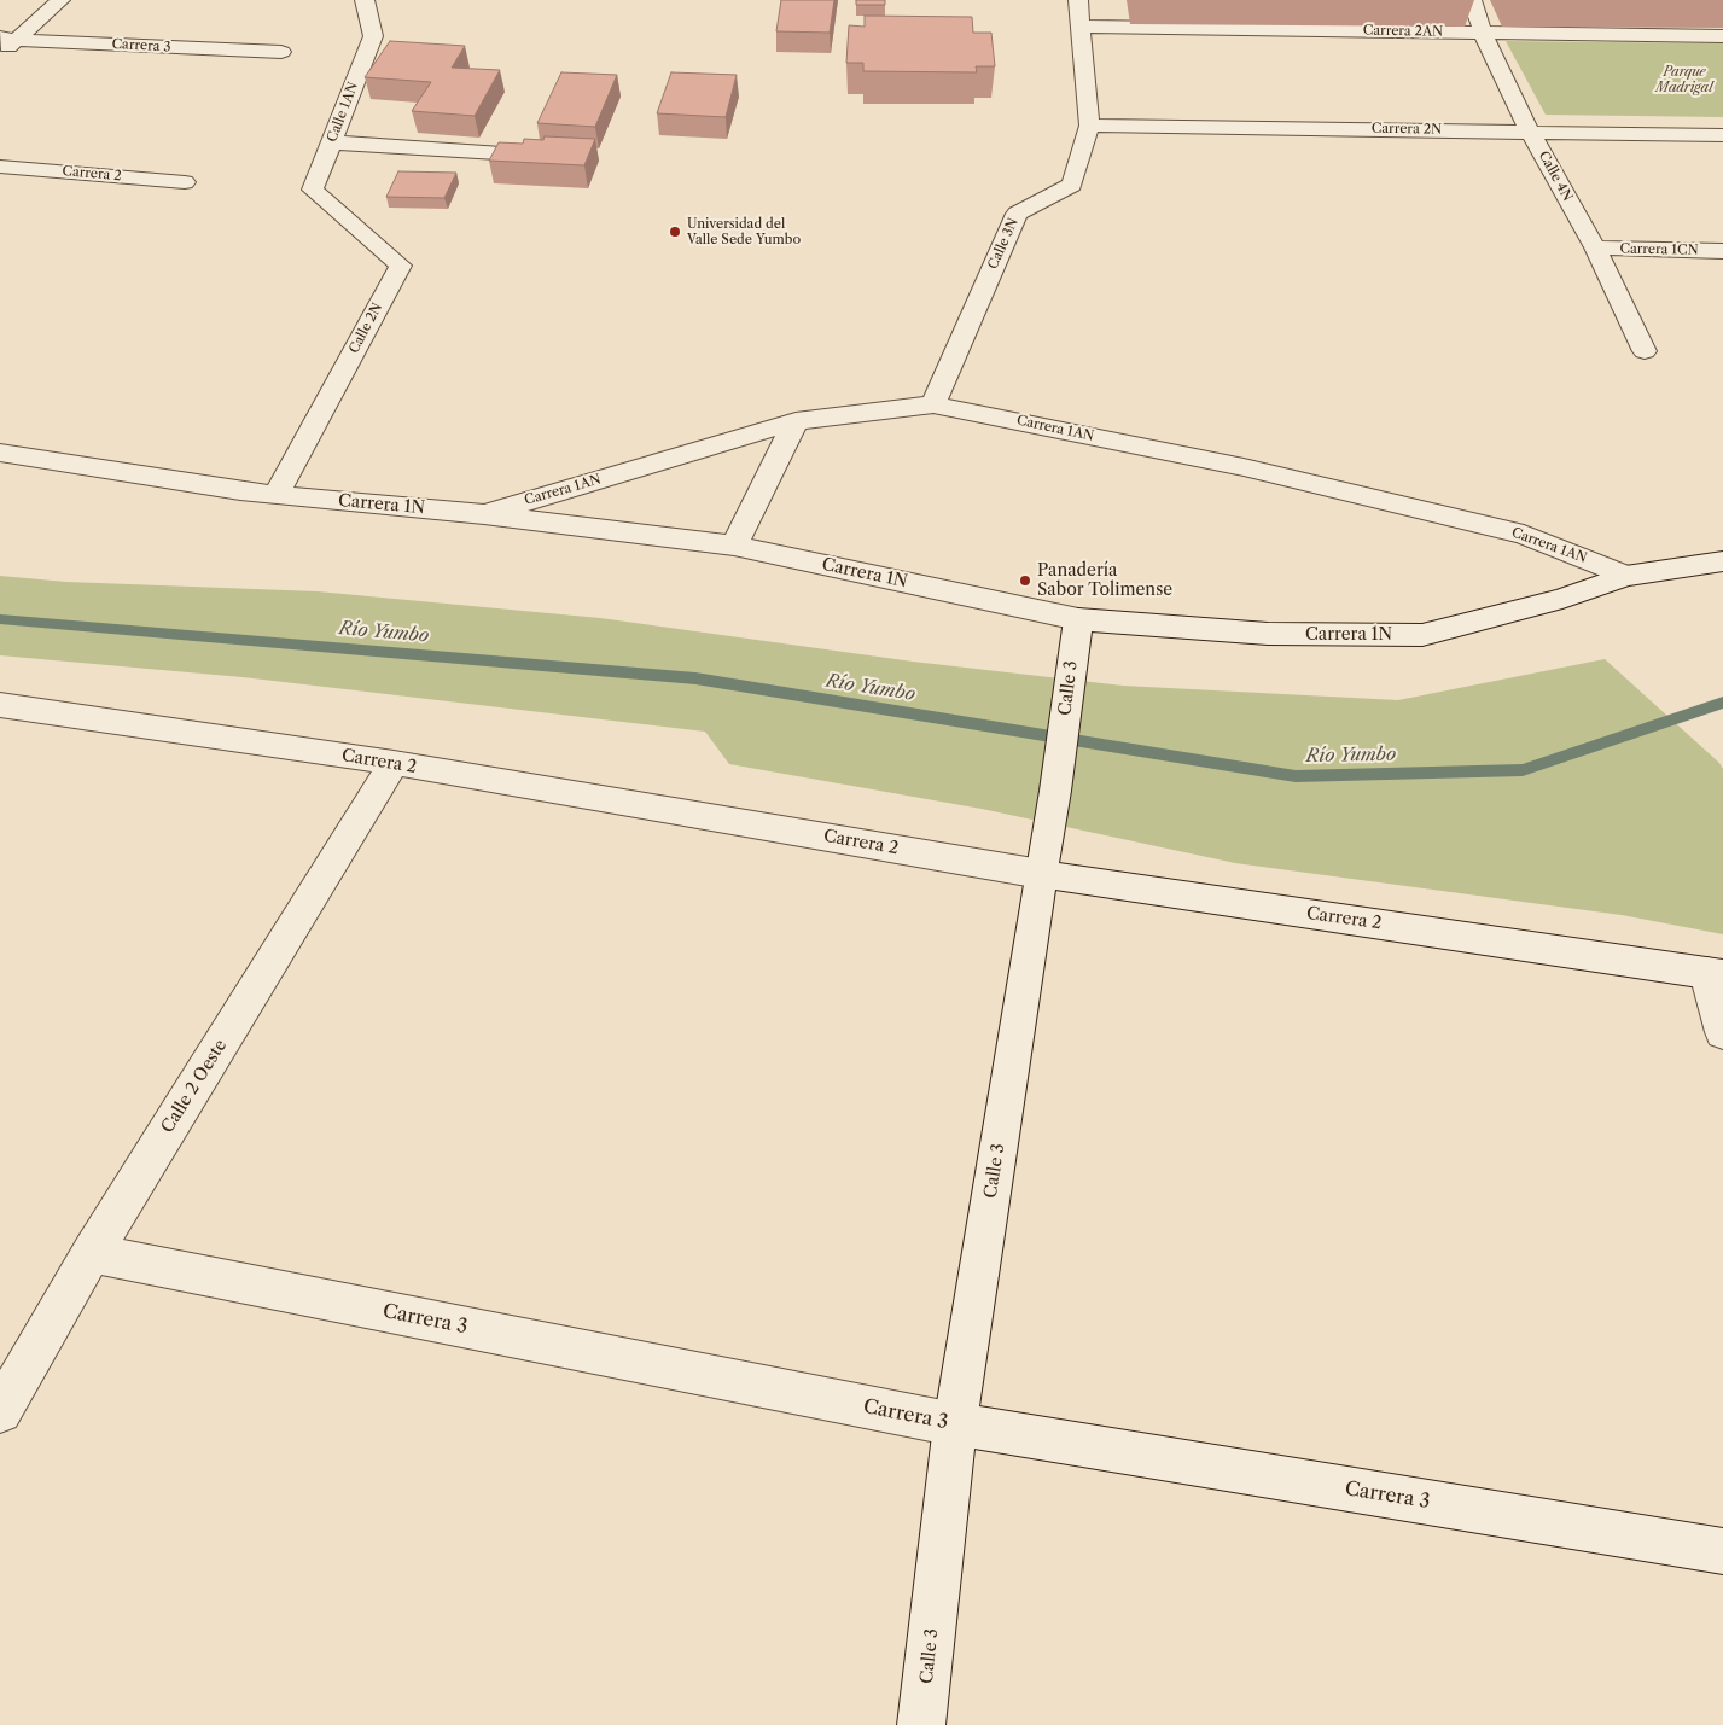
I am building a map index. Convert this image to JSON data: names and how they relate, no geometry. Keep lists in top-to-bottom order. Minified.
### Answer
{"streets":{"street":["Carrera 2AN","Carrera 3","Calle 1AN","Carrera 2N","Carrera 2","Calle 4N","Calle 3N","Carrera 1CN","Calle 2N","Carrera 1AN","Carrera 1N","Calle 3","Calle 2 Oeste"]},"crossings":[["Carrera 2AN","Calle 4N"],["Carrera 2AN","Calle 3N"],["Carrera 3","Calle 3"],["Carrera 3","Calle 2 Oeste"],["Calle 1AN","Calle 2N"],["Carrera 2N","Calle 4N"],["Carrera 2N","Calle 3N"],["Carrera 2","Calle 3"],["Carrera 2","Calle 2 Oeste"],["Calle 4N","Carrera 1CN"],["Calle 3N","Carrera 1AN"],["Calle 2N","Carrera 1N"],["Carrera 1AN","Carrera 1N"],["Carrera 1N","Calle 3"]],"water":["Río Yumbo"],"parks":["Parque Madrigal"],"places":["Universidad del Valle Sede Yumbo","Panadería Sabor Tolimense"]}
